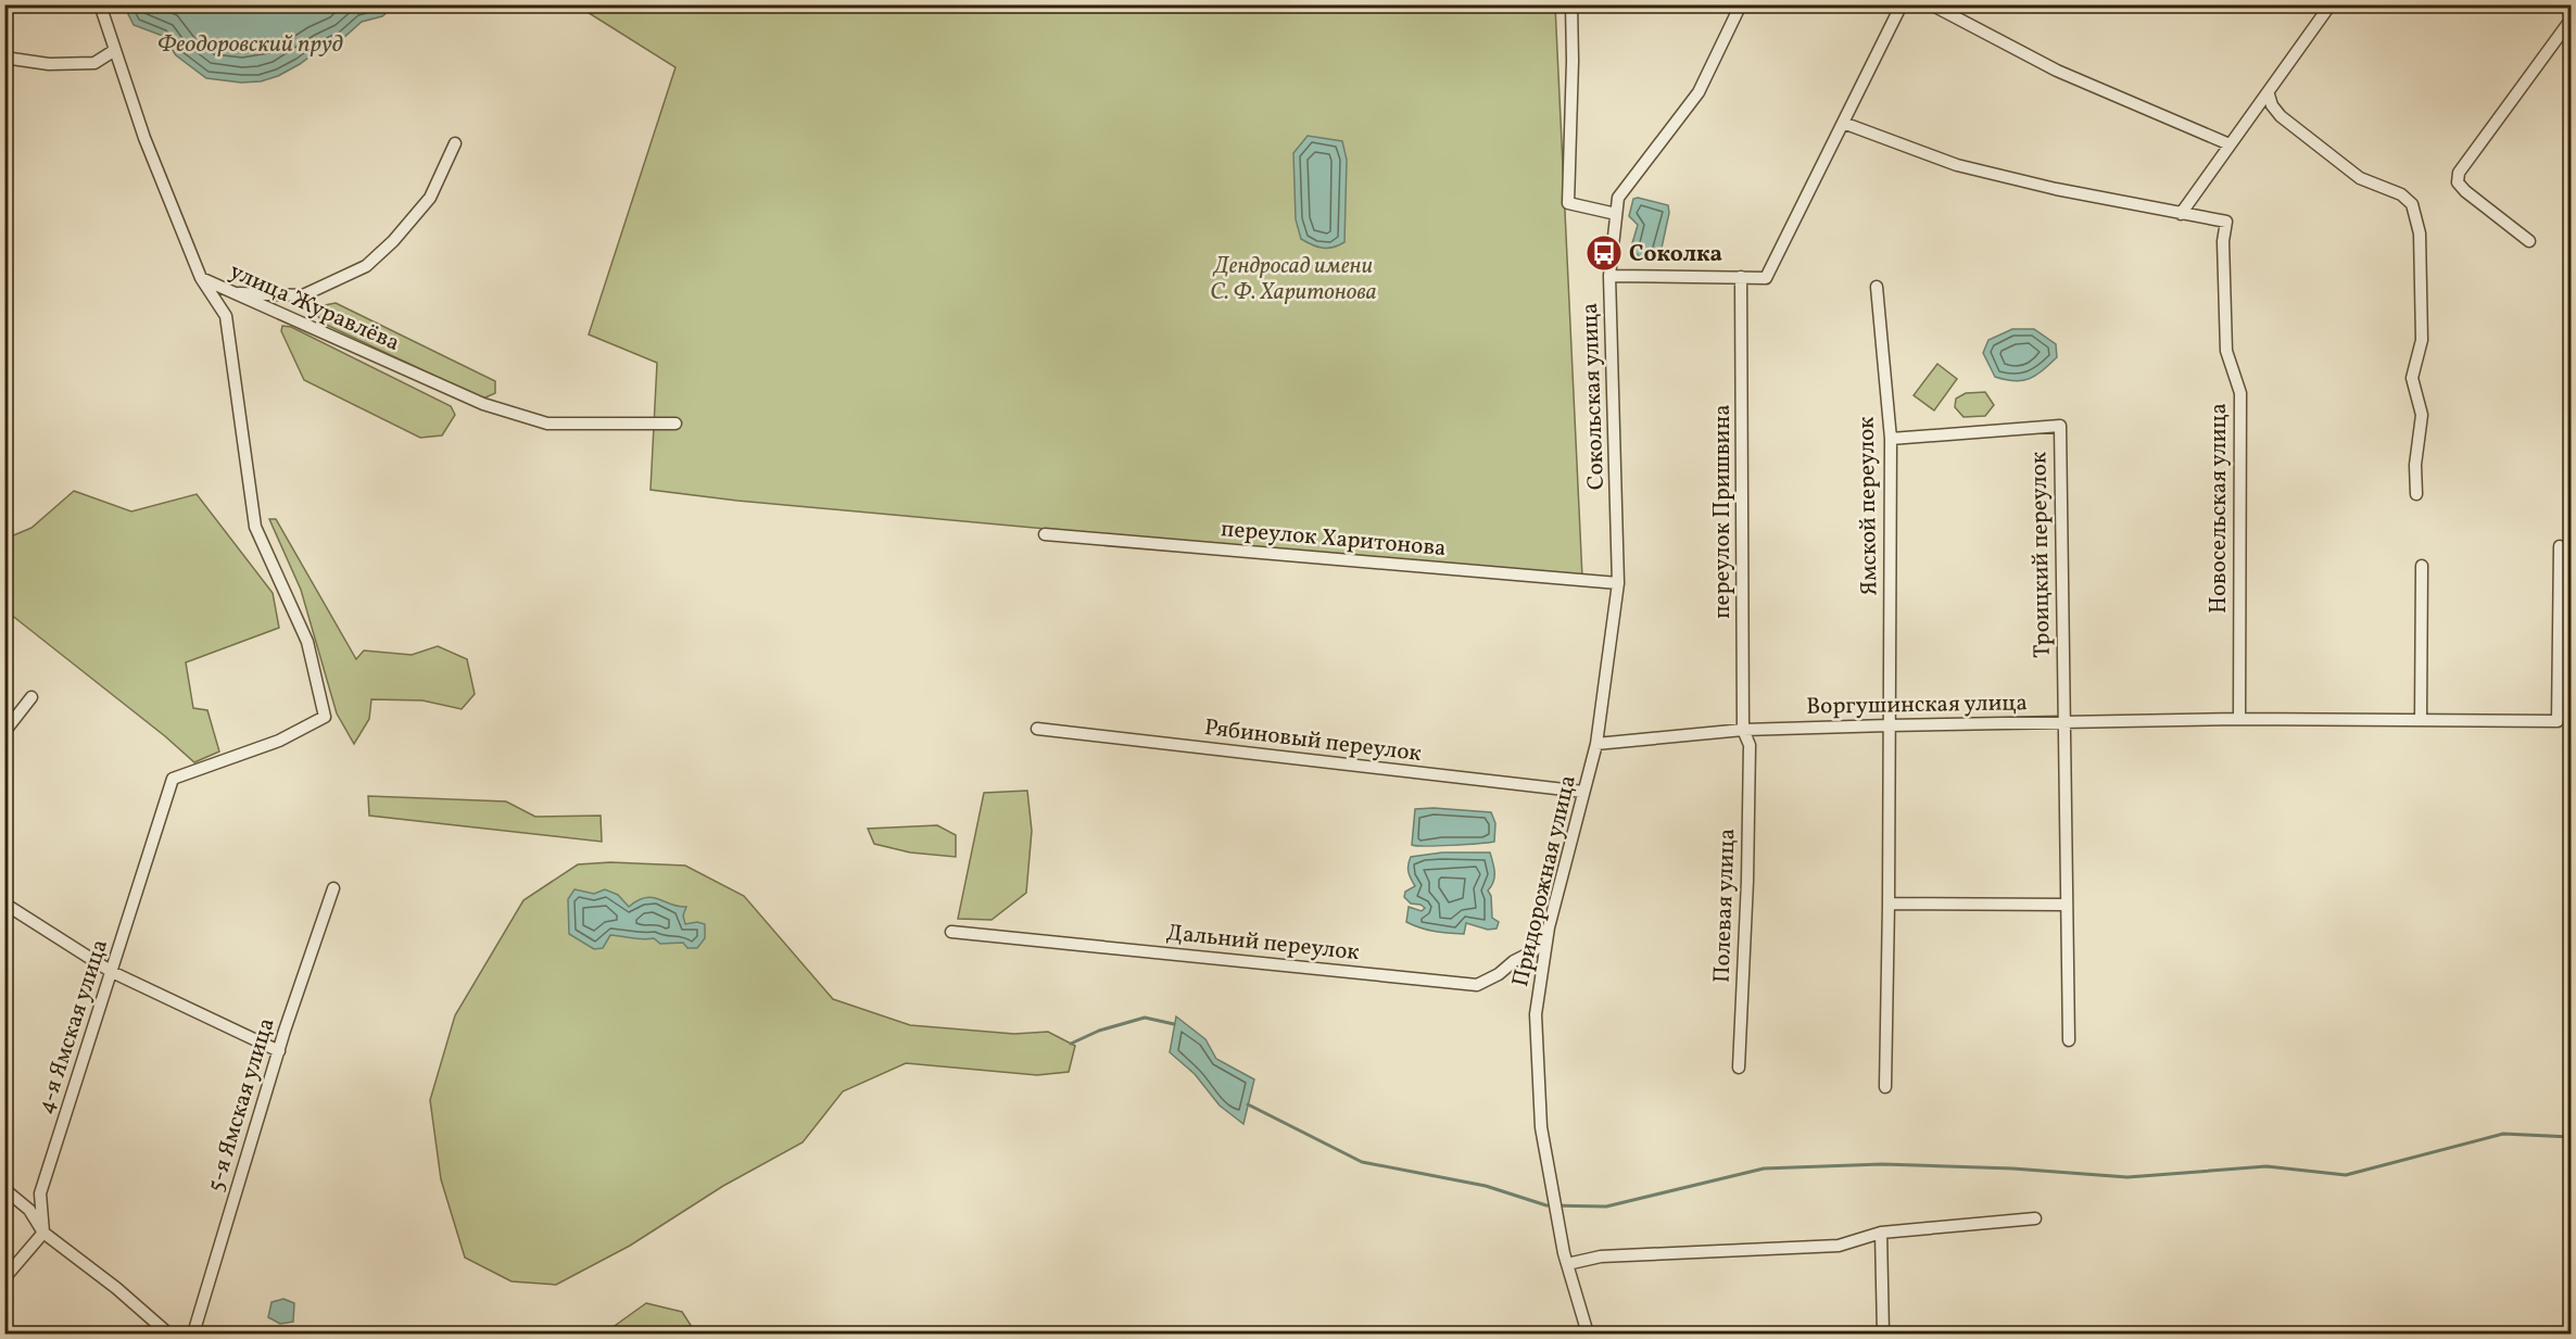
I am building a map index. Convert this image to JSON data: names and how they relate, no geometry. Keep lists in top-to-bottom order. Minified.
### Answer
{"streets":{"street":["улица Журавлёва","Сокольская улица","Ямской переулок","Новосельская улица","переулок Пришвина","переулок Харитонова","Троицкий переулок","Воргушинская улица","Рябиновый переулок","Придорожная улица","Полевая улица","Дальний переулок","4-я Ямская улица","5-я Ямская улица"]},"crossings":[["улица Журавлёва","4-я Ямская улица"],["Сокольская улица","переулок Харитонова"],["Сокольская улица","Воргушинская улица"],["Сокольская улица","Придорожная улица"],["Ямской переулок","Троицкий переулок"],["Ямской переулок","Воргушинская улица"],["Новосельская улица","Воргушинская улица"],["переулок Пришвина","Воргушинская улица"],["переулок Пришвина","Полевая улица"],["Троицкий переулок","Воргушинская улица"],["Воргушинская улица","Придорожная улица"],["Рябиновый переулок","Придорожная улица"],["Придорожная улица","Дальний переулок"]],"water":["Феодоровский пруд"],"parks":["Дендросад имени С. Ф. Харитонова"],"places":{"bus stop":["Соколка"]}}
